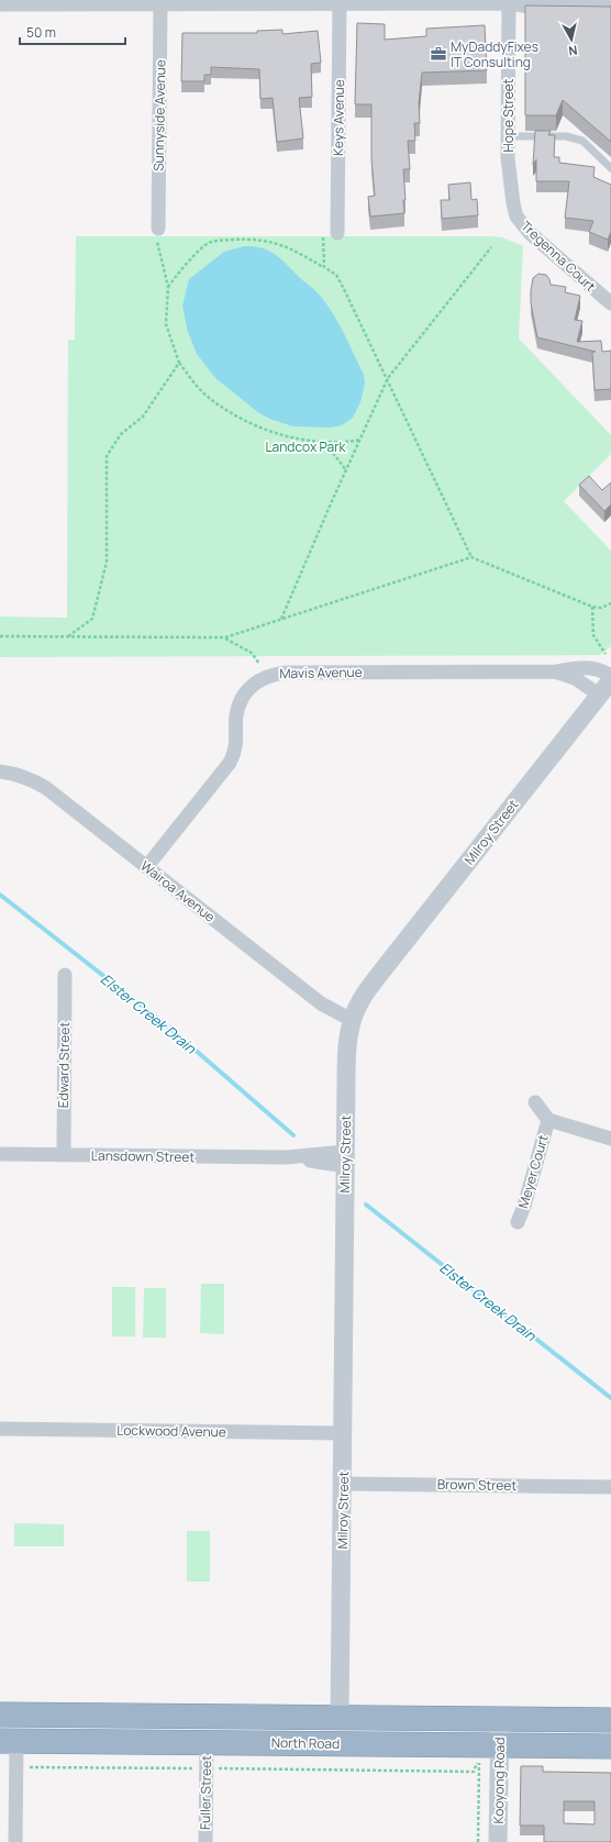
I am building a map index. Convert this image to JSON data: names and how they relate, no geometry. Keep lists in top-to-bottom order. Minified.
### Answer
{"streets":{"highway":["North Road"],"street":["Sunnyside Avenue","Hope Street","Keys Avenue","Tregenna Court","Mavis Avenue","Milroy Street","Wairoa Avenue","Edward Street","Lansdown Street","Meyer Court","Lockwood Avenue","Brown Street","Kooyong Road","Fuller Street"]},"crossings":[["Hope Street","Tregenna Court"],["Mavis Avenue","Milroy Street"],["Mavis Avenue","Wairoa Avenue"],["Milroy Street","Wairoa Avenue"],["Milroy Street","Lansdown Street"],["Milroy Street","Lockwood Avenue"],["Milroy Street","Brown Street"],["Milroy Street","North Road"],["Edward Street","Lansdown Street"],["North Road","Kooyong Road"],["North Road","Fuller Street"]],"water":["Elster Creek Drain"],"parks":["Landcox Park"],"places":{"office":["MyDaddyFixes IT Consulting"]},"scale_bar":"50 m","north":"bottom"}
